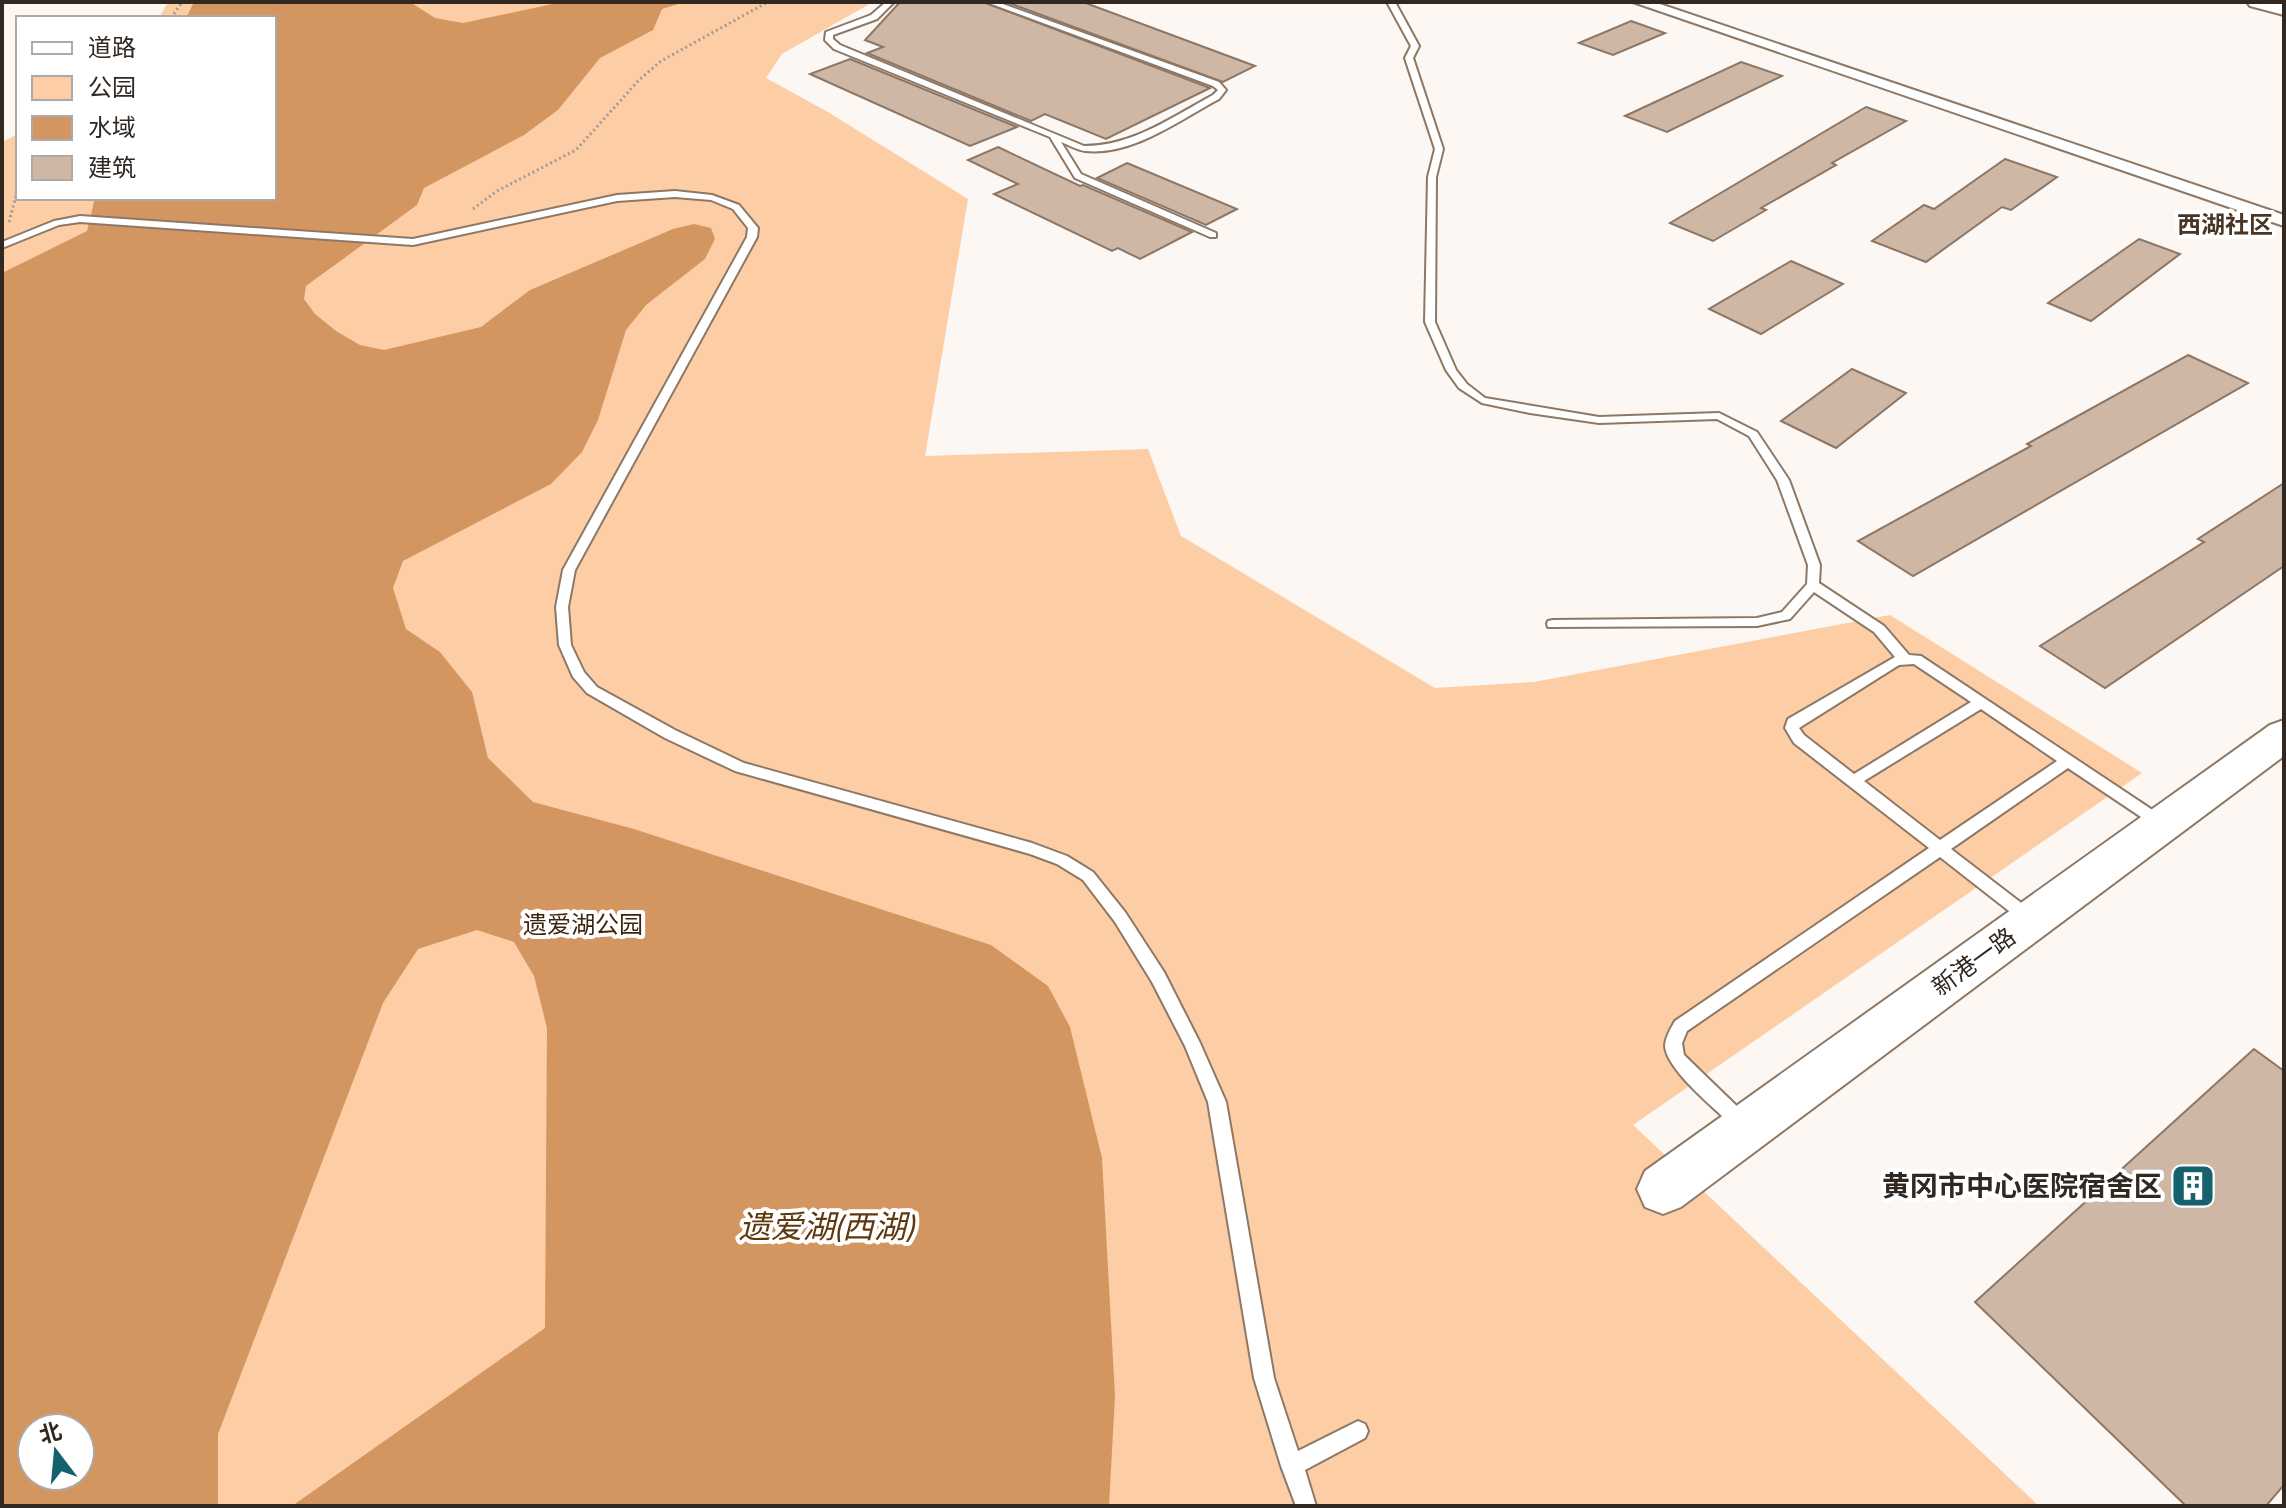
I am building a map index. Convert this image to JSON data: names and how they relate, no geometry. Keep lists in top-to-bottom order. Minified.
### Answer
{"streets":{"main road":["新港一路"]},"districts":["西湖社区"],"water":["遗爱湖(西湖)"],"parks":["遗爱湖公园"],"places":{"building":["黄冈市中心医院宿舍区"]},"legend":["道路","公园","水域","建筑"],"north":"top"}
